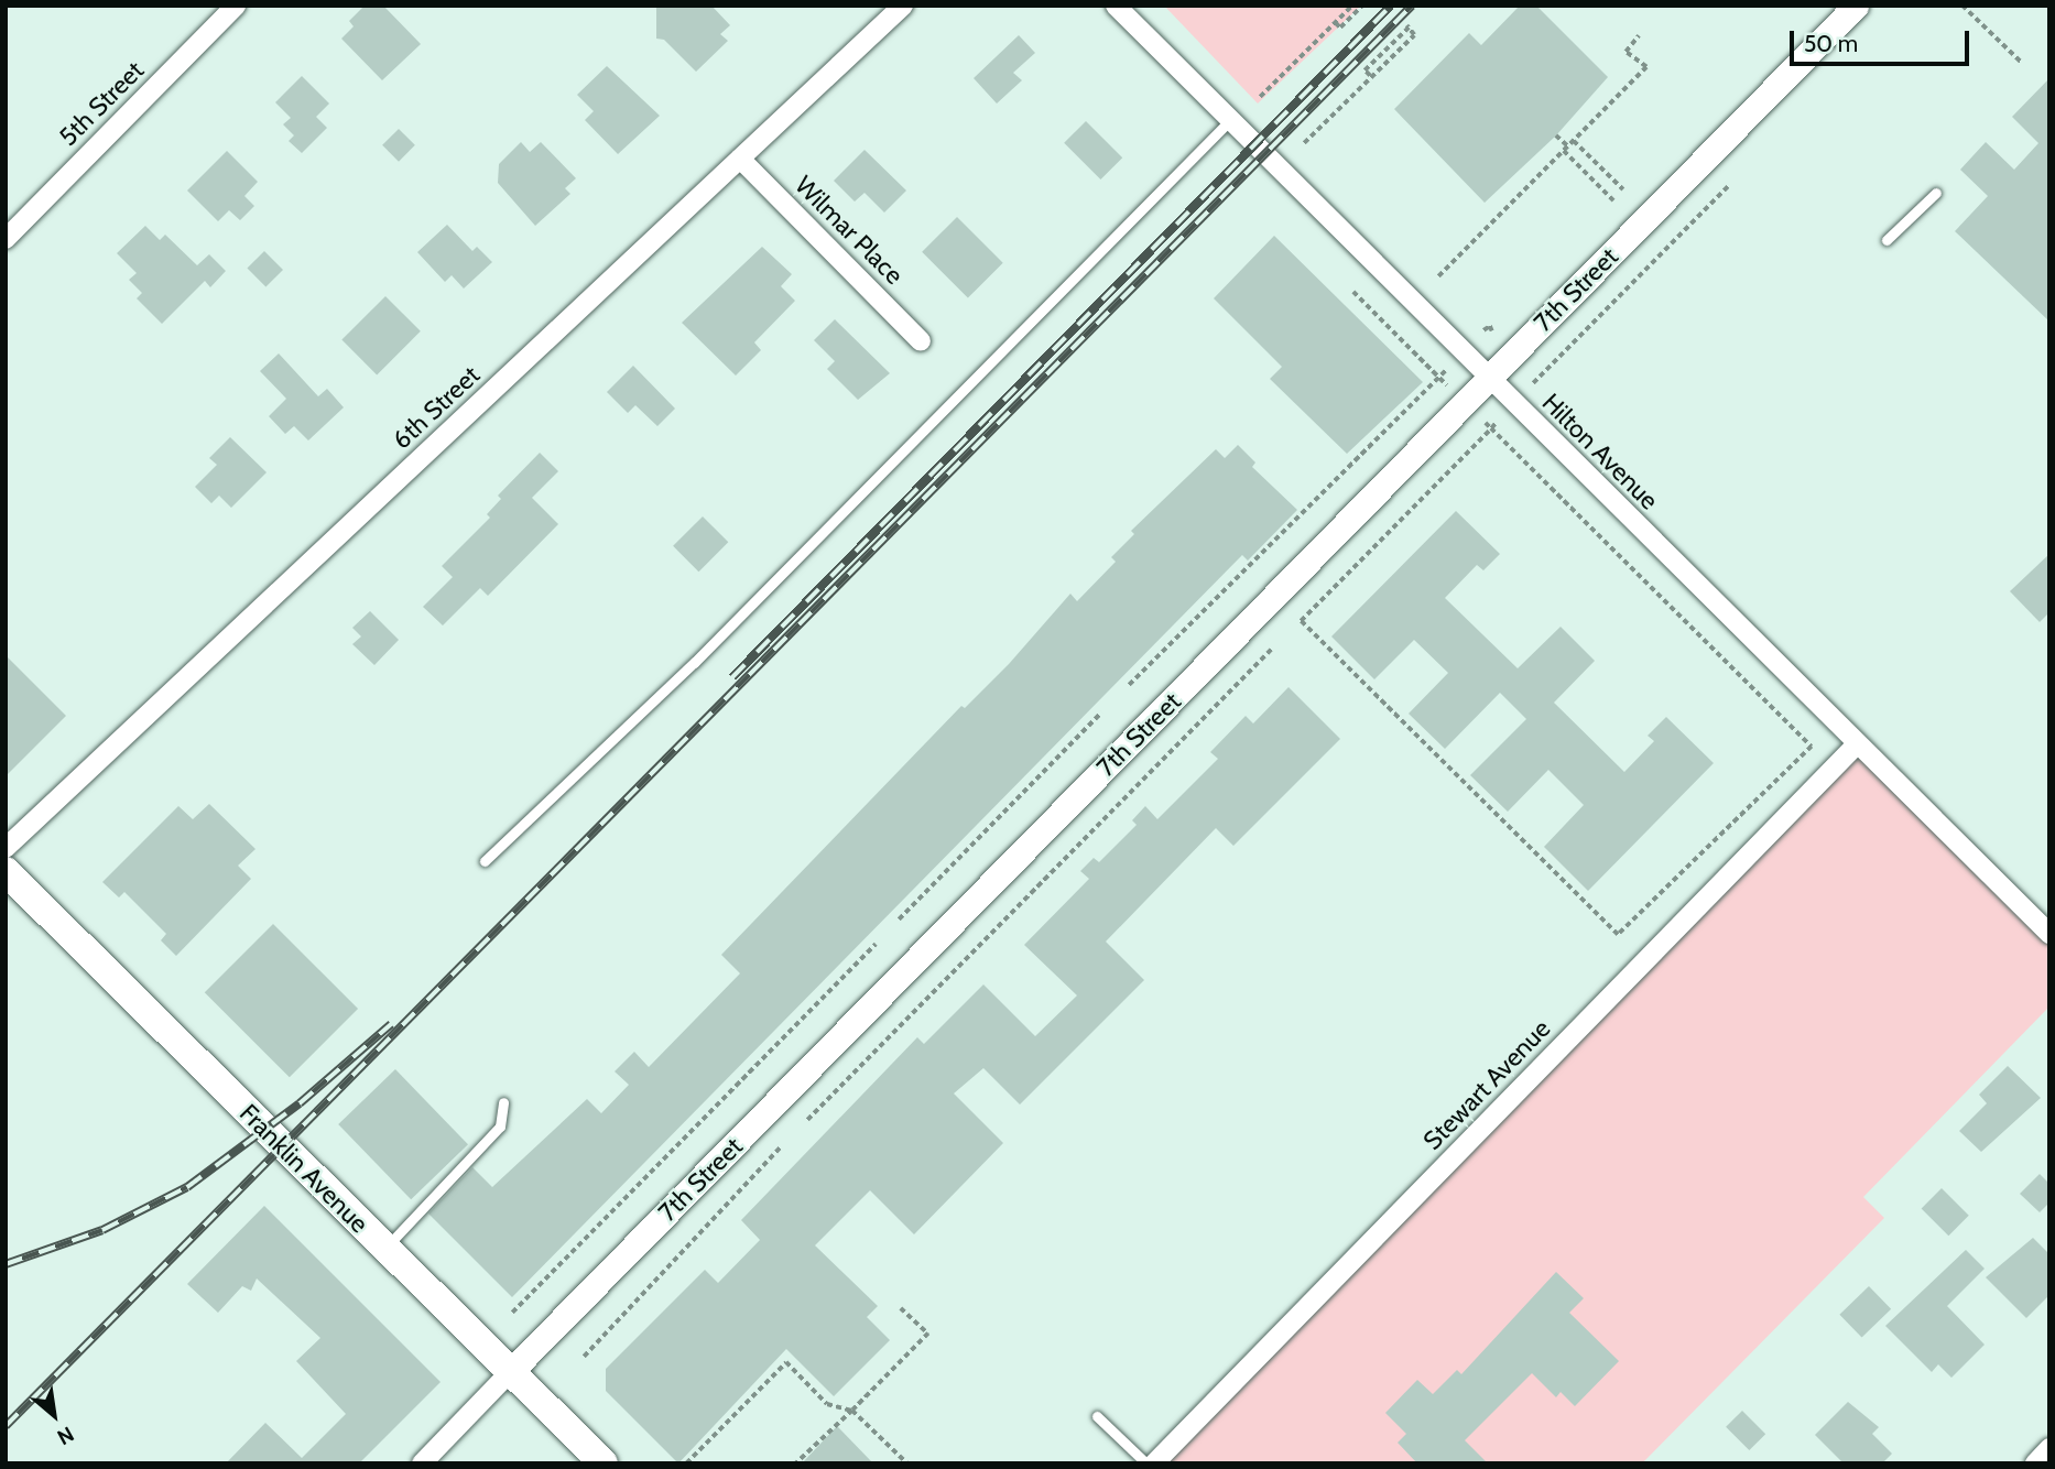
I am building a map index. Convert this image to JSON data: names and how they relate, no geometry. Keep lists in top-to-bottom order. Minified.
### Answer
{"streets":{"main road":["Franklin Avenue"],"street":["5th Street","Wilmar Place","7th Street","6th Street","Hilton Avenue","Stewart Avenue"]},"crossings":[["Wilmar Place","6th Street"],["7th Street","Hilton Avenue"],["7th Street","Franklin Avenue"],["Hilton Avenue","Stewart Avenue"]],"scale_bar":"50 m","north":"bottom right"}
